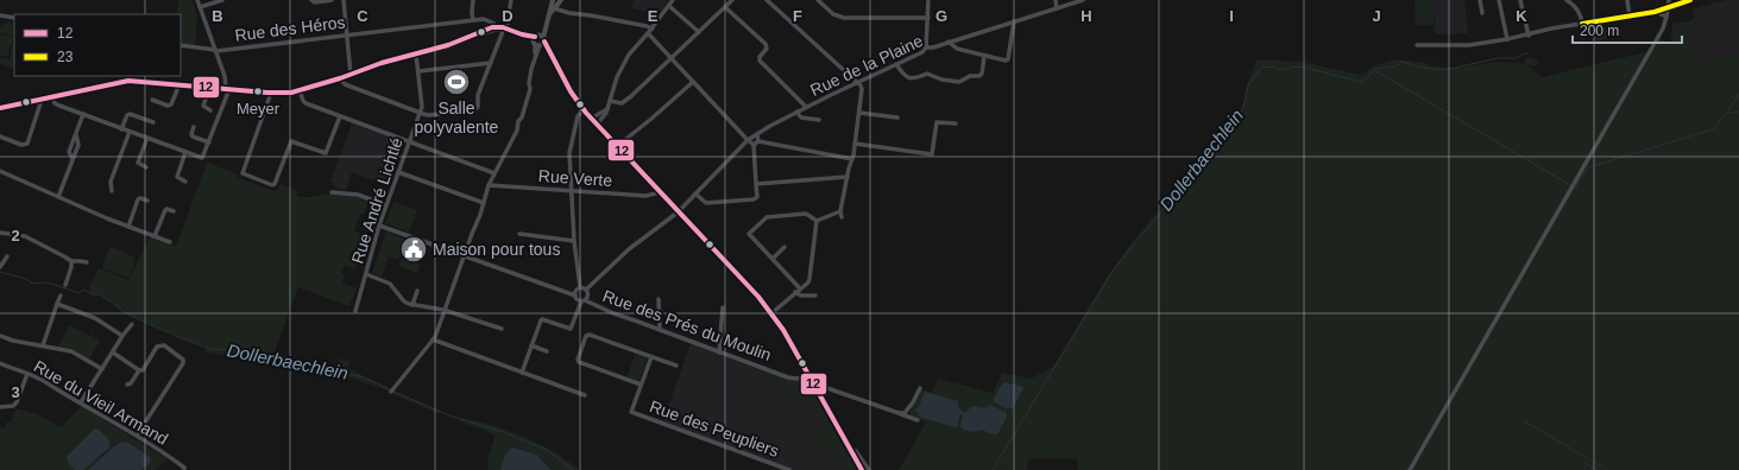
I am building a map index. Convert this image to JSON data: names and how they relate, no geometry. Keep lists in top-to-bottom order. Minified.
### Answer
{"streets":{"street":["Rue des Héros","Rue de la Plaine","Rue Verte","Rue André Lichtlé","Rue des Prés du Moulin","Rue du Vieil Armand","Rue des Peupliers"]},"crossings":[["Rue de la Plaine","Rue des Prés du Moulin"]],"water":["Dollerbaechlein"],"places":{"sports":["Salle polyvalente"],"other":["Meyer"],"public building":["Maison pour tous"]},"lines":["transit line 23","transit line 12"],"legend":["12","23"],"scale_bar":"200 m","grid":{"columns":["B","C","D","E","F","G","H","I","J","K"],"rows":["2","3"]}}
